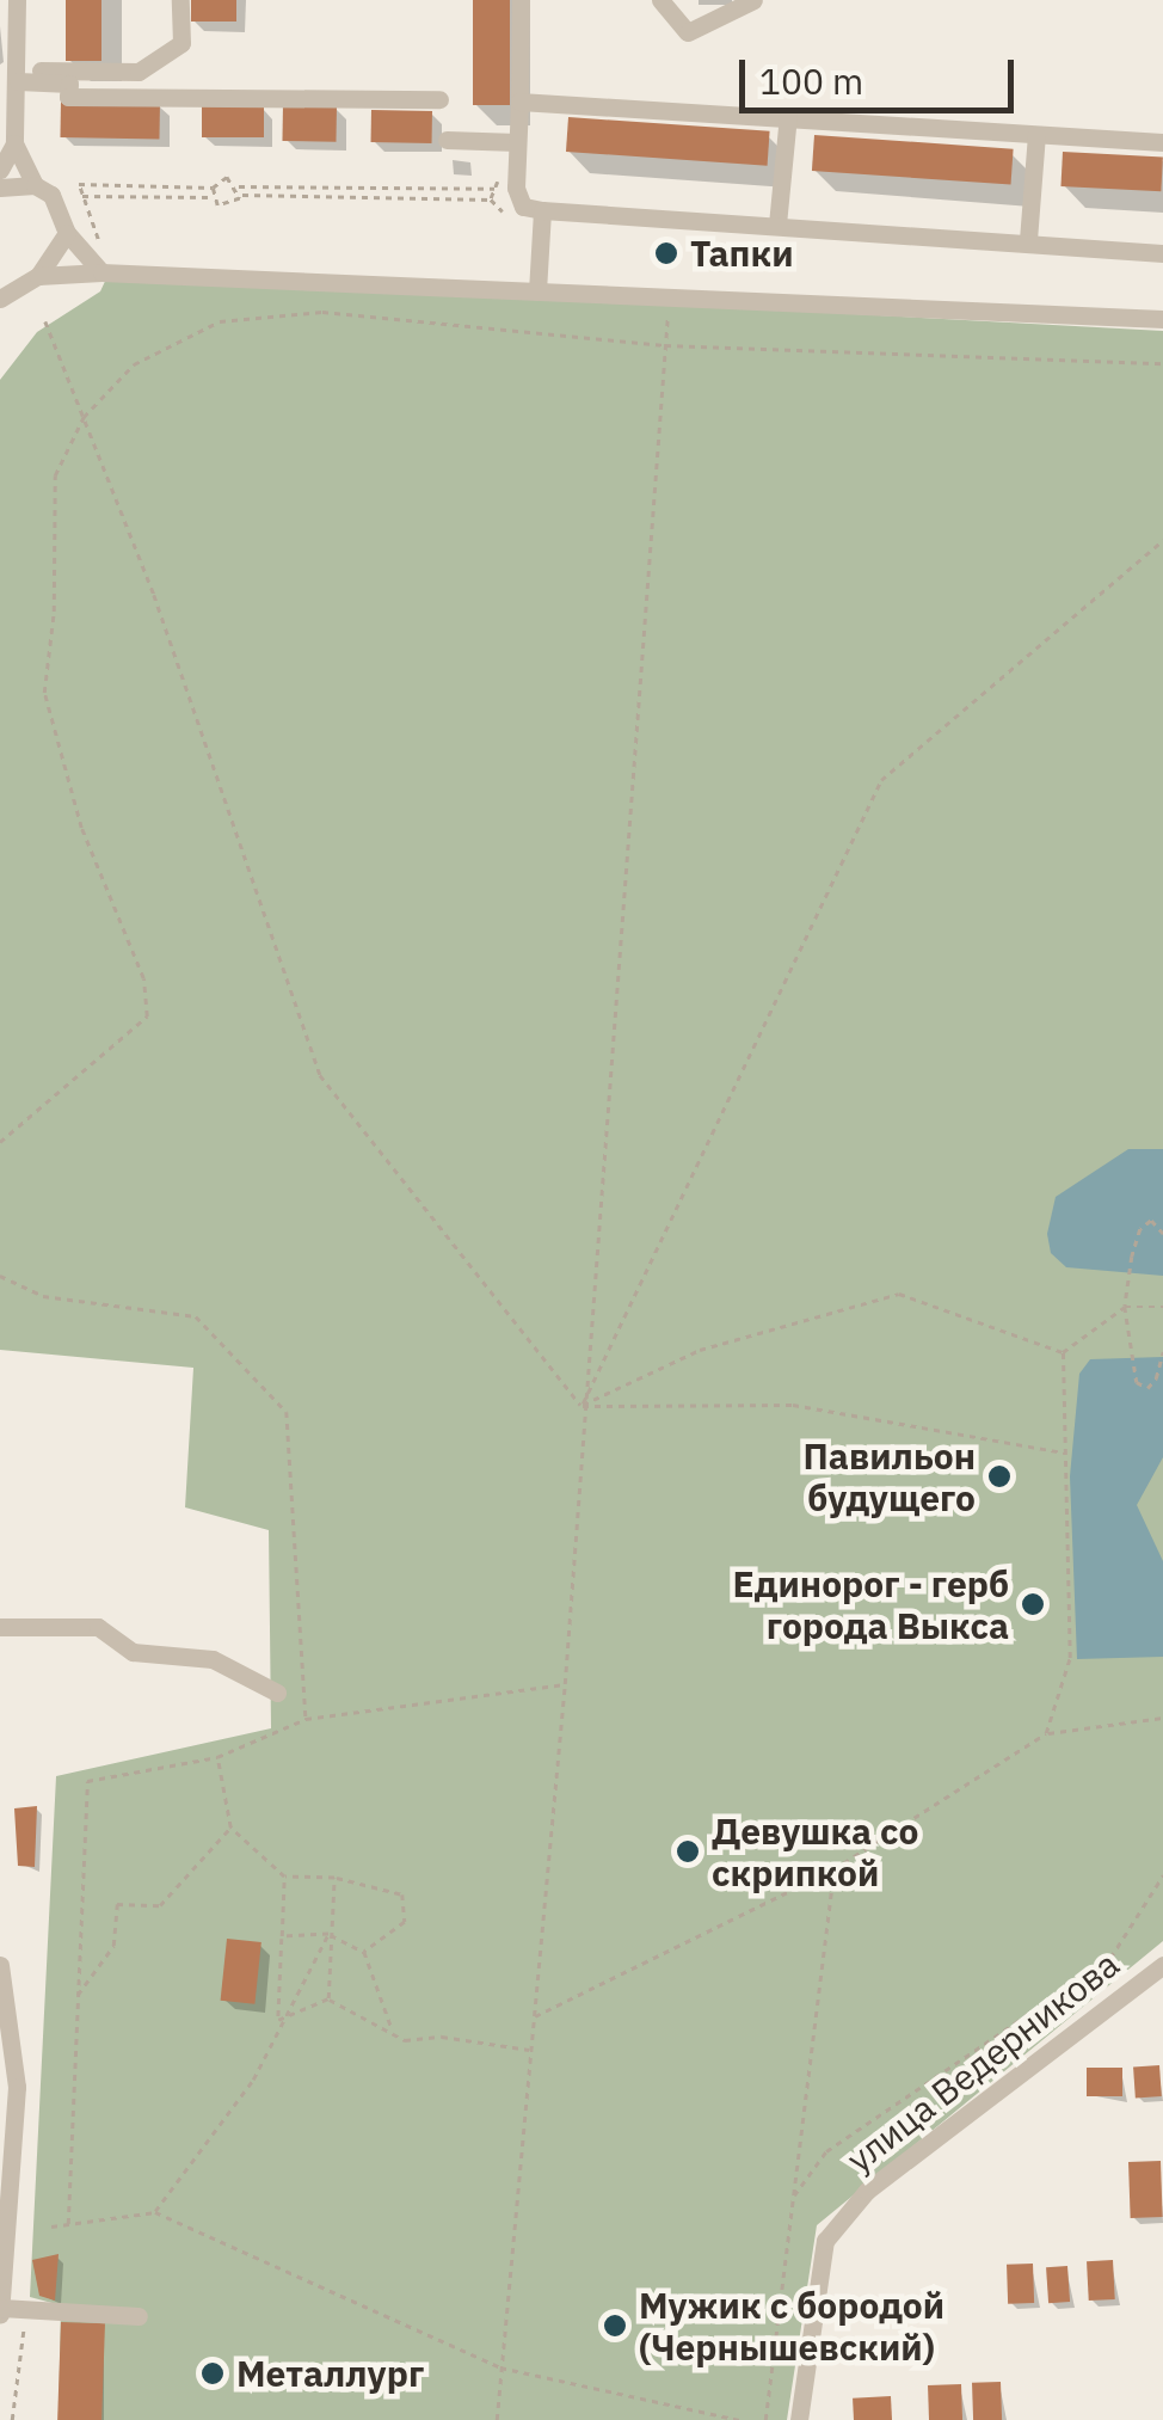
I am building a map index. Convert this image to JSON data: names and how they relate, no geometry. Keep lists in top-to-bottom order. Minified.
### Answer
{"streets":{"street":["улица Ведерникова"]},"places":["Тапки","Павильон будущего","Единорог - герб города Выкса","Девушка со скрипкой","Мужик с бородой (Чернышевский)","Металлург"],"scale_bar":"100 m"}
